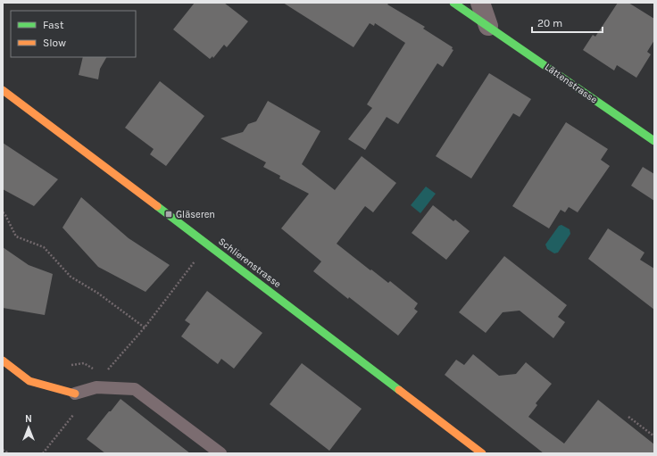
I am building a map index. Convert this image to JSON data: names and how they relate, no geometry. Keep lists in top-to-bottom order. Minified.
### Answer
{"streets":{"street":["Lättenstrasse","Schlierenstrasse"]},"places":{"transit":["Gläseren"]},"legend":["Fast","Slow"],"scale_bar":"20 m","north":"top"}
